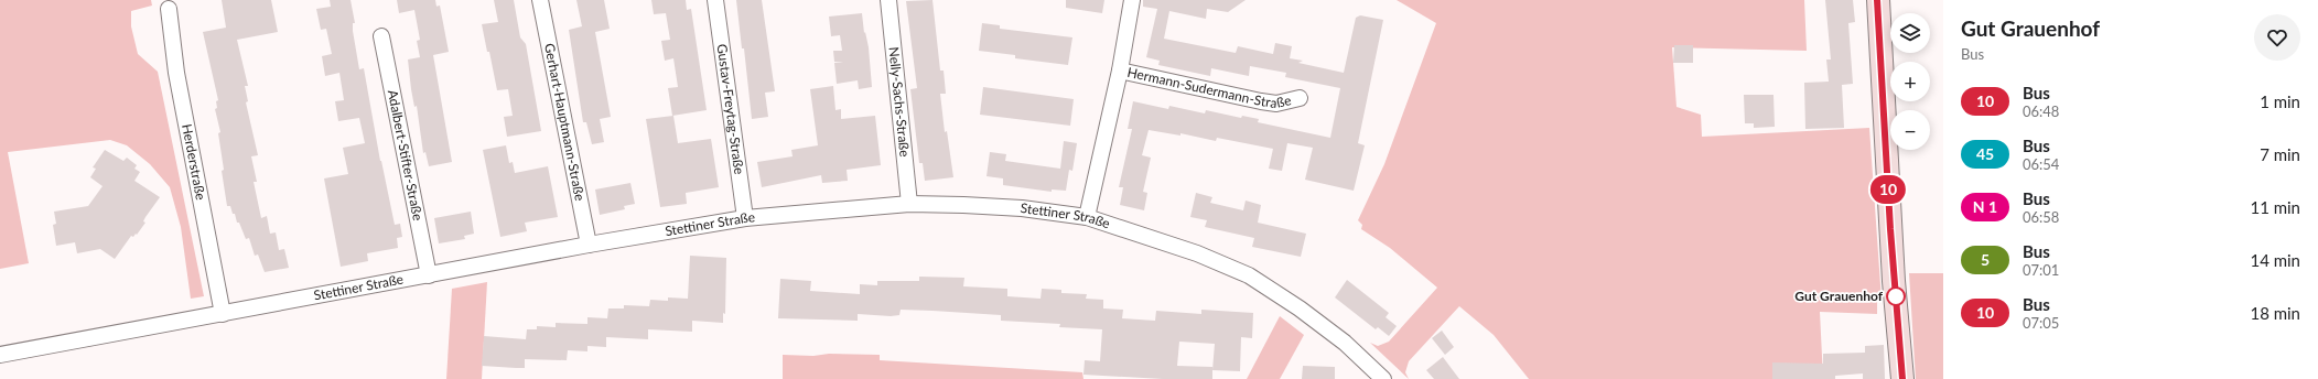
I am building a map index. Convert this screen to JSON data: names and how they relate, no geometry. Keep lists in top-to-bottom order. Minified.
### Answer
{"streets":{"street":["Hermann-Sudermann-Straße","Nelly-Sachs-Straße","Gustav-Freytag-Straße","Gerhart-Hauptmann-Straße","Adalbert-Stifter-Straße","Herderstraße","Stettiner Straße"]},"crossings":[["Hermann-Sudermann-Straße","Stettiner Straße"],["Nelly-Sachs-Straße","Stettiner Straße"],["Gustav-Freytag-Straße","Stettiner Straße"],["Gerhart-Hauptmann-Straße","Stettiner Straße"],["Adalbert-Stifter-Straße","Stettiner Straße"],["Herderstraße","Stettiner Straße"]],"places":["Gut Grauenhof"],"lines":["bus line 10"],"page":{"on_map":"10","heading":["Gut Grauenhof","Bus"],"map_buttons":["+","−"],"list":[{"mark":"10","name":"Bus","note":"06:48","value":"1 min"},{"mark":"45","name":"Bus","note":"06:54","value":"7 min"},{"mark":"N 1","name":"Bus","note":"06:58","value":"11 min"},{"mark":"5","name":"Bus","note":"07:01","value":"14 min"},{"mark":"10","name":"Bus","note":"07:05","value":"18 min"}]}}
